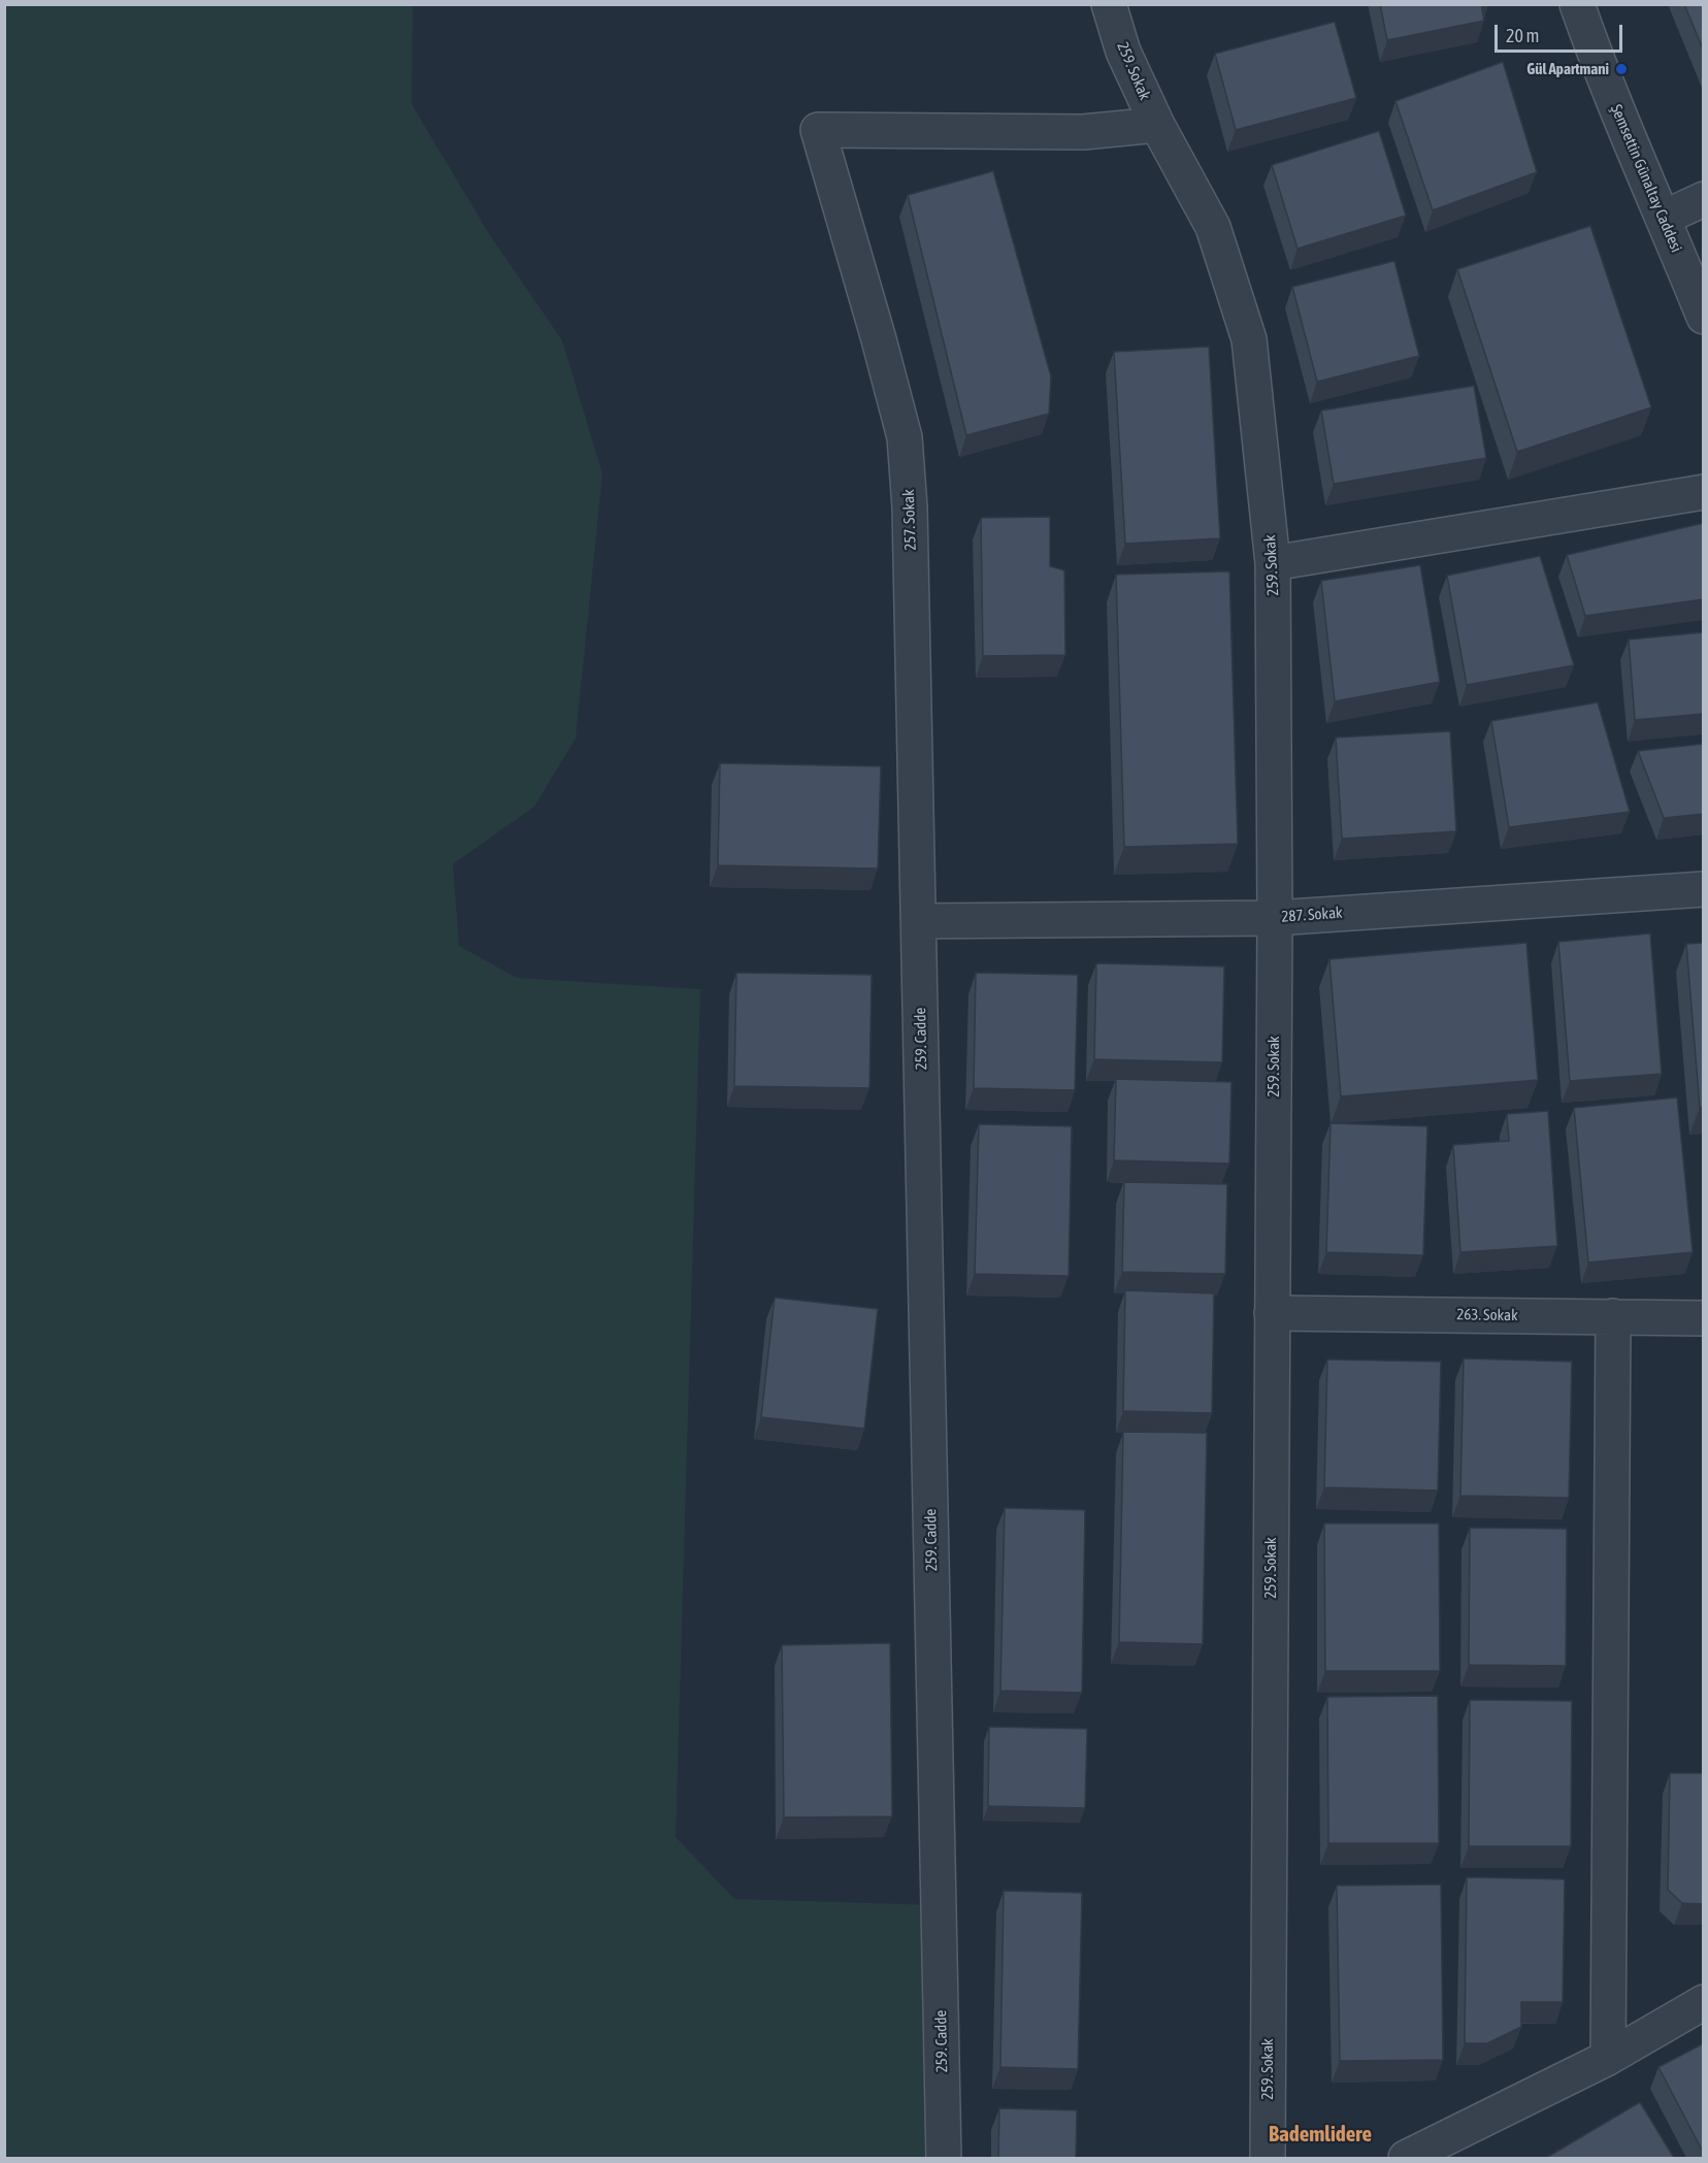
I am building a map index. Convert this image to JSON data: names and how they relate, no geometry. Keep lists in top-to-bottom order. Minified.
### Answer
{"streets":{"street":["259. Sokak","Şemsettin Günaltay Caddesi","257. Sokak","287. Sokak","259. Cadde","263. Sokak"]},"crossings":[["259. Sokak","257. Sokak"],["259. Sokak","287. Sokak"],["259. Sokak","263. Sokak"],["257. Sokak","287. Sokak"],["257. Sokak","259. Cadde"],["287. Sokak","259. Cadde"]],"districts":["Bademlidere"],"places":["Gül Apartmani"],"scale_bar":"20 m"}
